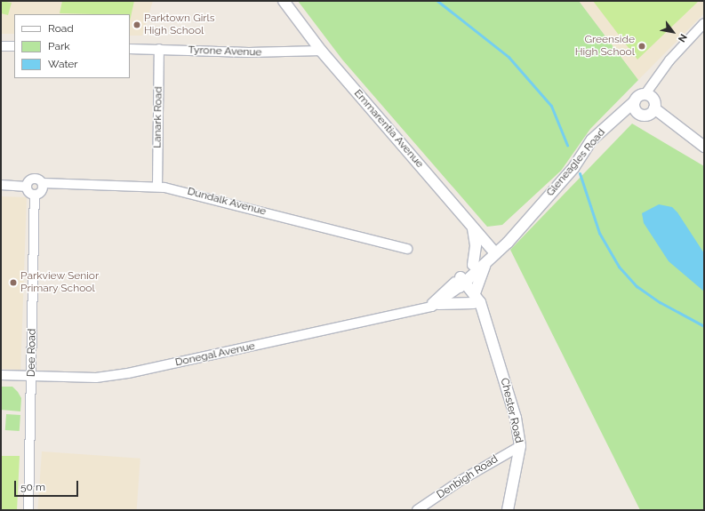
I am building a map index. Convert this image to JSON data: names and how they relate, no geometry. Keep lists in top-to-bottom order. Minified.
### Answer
{"streets":{"street":["Tyrone Avenue","Lanark Road","Emmarentia Avenue","Gleneagles Road","Dundalk Avenue","Dee Road","Donegal Avenue","Chester Road","Denbigh Road"]},"crossings":[["Tyrone Avenue","Lanark Road"],["Tyrone Avenue","Emmarentia Avenue"],["Lanark Road","Dundalk Avenue"],["Emmarentia Avenue","Gleneagles Road"],["Gleneagles Road","Donegal Avenue"],["Gleneagles Road","Chester Road"],["Dundalk Avenue","Dee Road"],["Dee Road","Donegal Avenue"],["Donegal Avenue","Chester Road"],["Chester Road","Denbigh Road"]],"places":["Parktown Girls High School","Greenside High School","Parkview Senior Primary School"],"legend":["Road","Park","Water"],"scale_bar":"50 m","north":"bottom right"}
